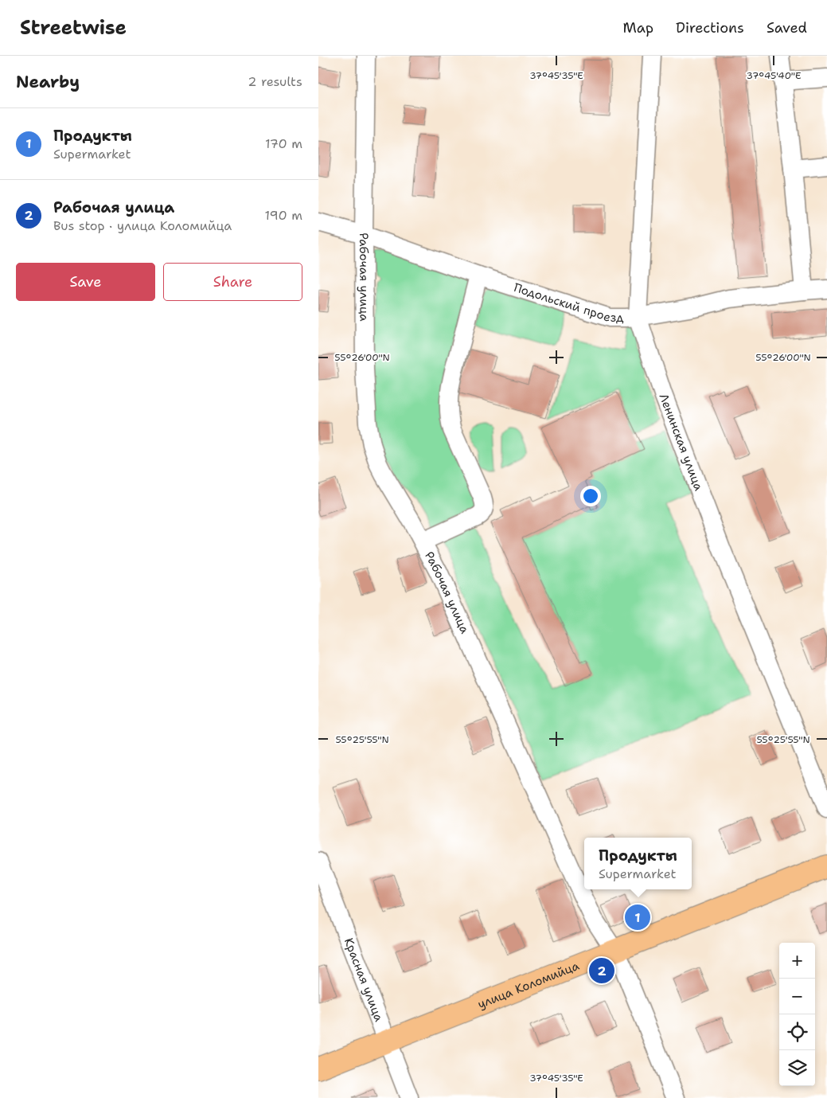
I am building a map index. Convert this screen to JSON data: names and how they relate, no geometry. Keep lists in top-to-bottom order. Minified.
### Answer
{"streets":{"main road":["улица Коломийца"],"street":["Рабочая улица","Подольский проезд","Ленинская улица","Красная улица"]},"crossings":[["Рабочая улица","Подольский проезд"],["Рабочая улица","улица Коломийца"],["Подольский проезд","Ленинская улица"],["Красная улица","улица Коломийца"]],"page":{"header":"Streetwise","nav":["Map","Directions","Saved"],"heading":["Nearby","2 results"],"list":[{"mark":"1","name":"Продукты","note":"Supermarket","value":"170 m"},{"mark":"2","name":"Рабочая улица","note":"Bus stop · улица Коломийца","value":"190 m"}],"buttons":["Save","Share"],"popup":["Продукты","Supermarket"],"pins":["1","2"],"map_buttons":["+","−"]},"coordinates":["37°45'35\"E","37°45'40\"E","55°26'00\"N","55°25'55\"N"]}
